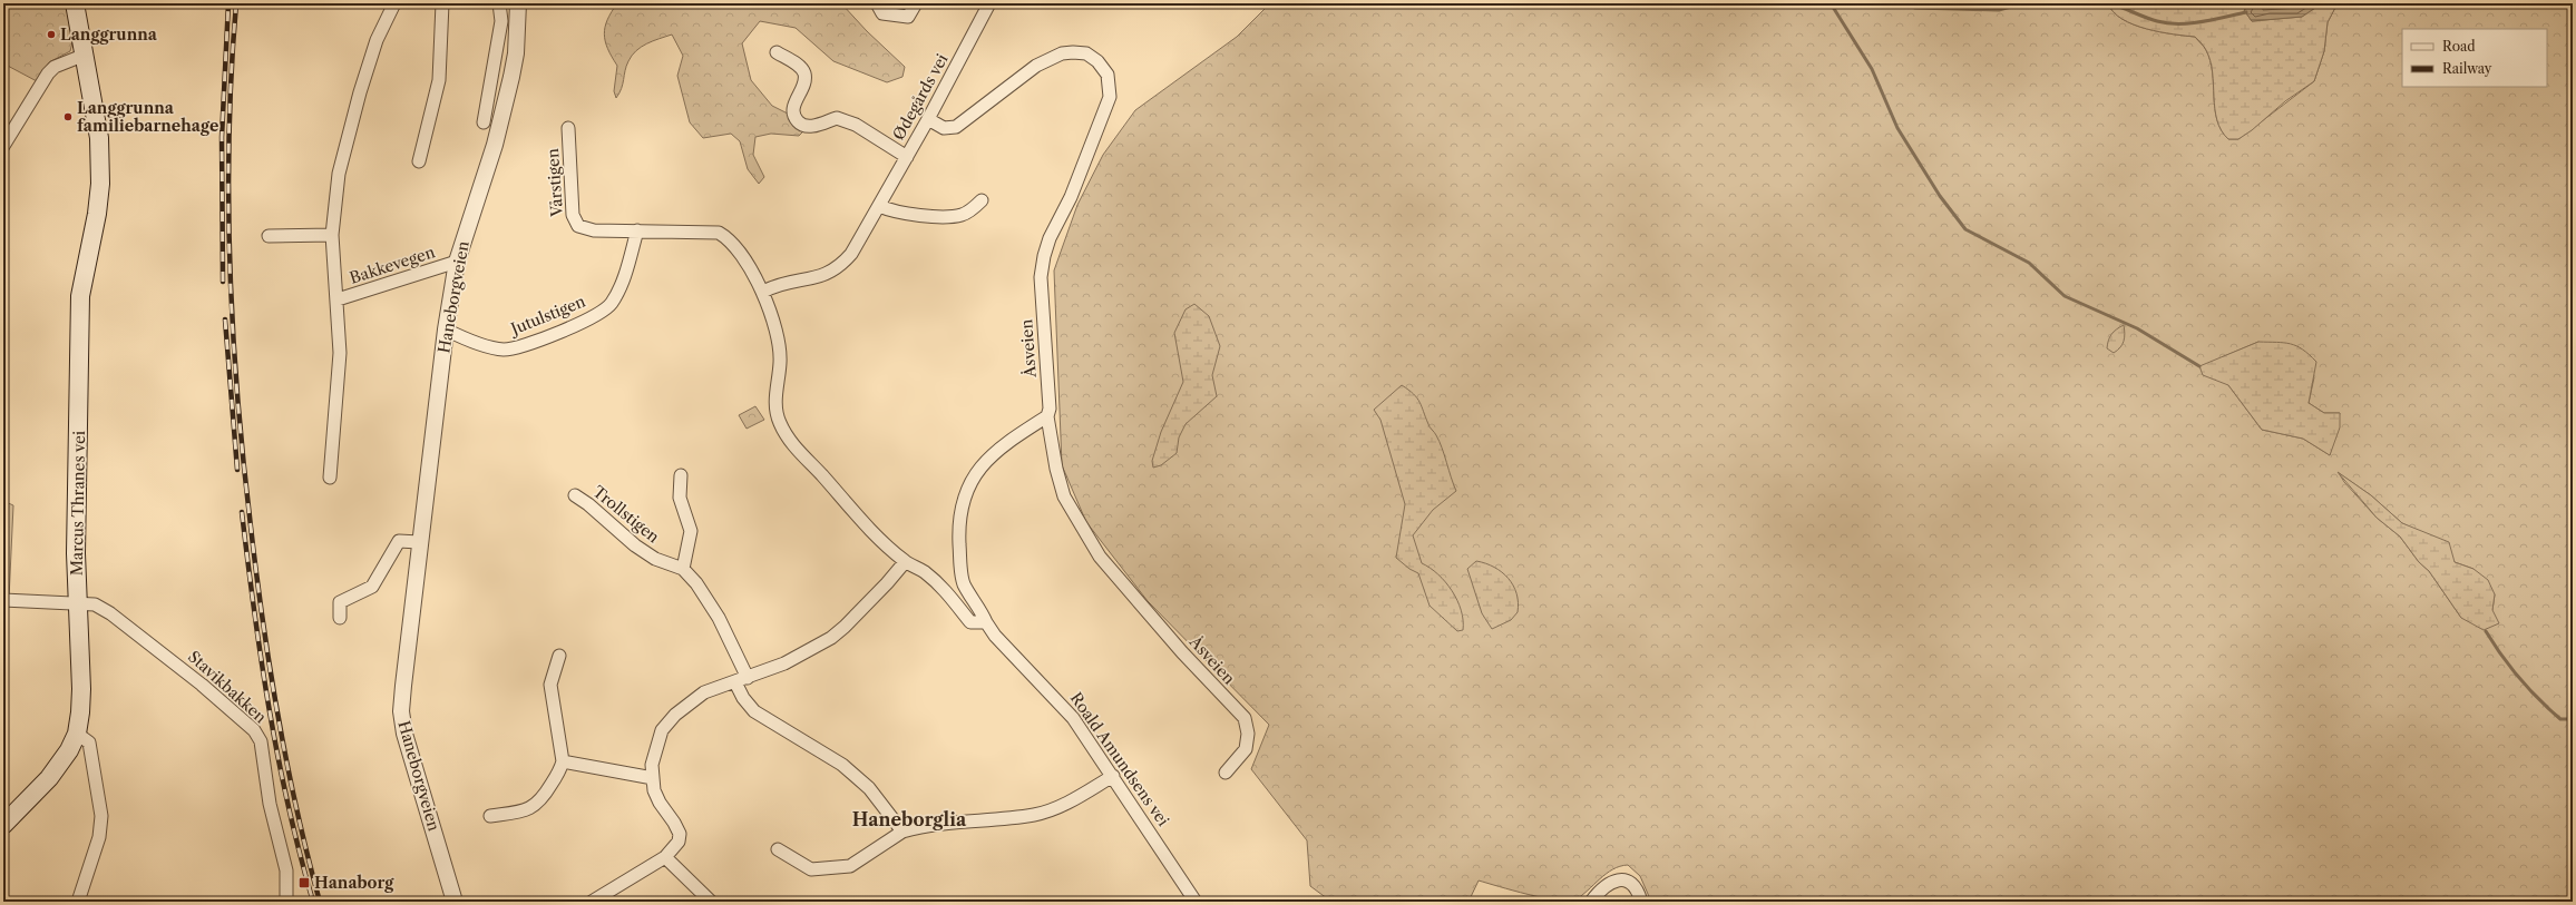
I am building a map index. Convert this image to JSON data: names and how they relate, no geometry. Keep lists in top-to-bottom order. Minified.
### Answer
{"streets":{"main road":["Marcus Thranes vei"],"street":["Ødegårds vei","Vårstigen","Bakkevegen","Haneborgveien","Jutulstigen","Åsveien","Trollstigen","Stavikbakken","Roald Amundsens vei"]},"crossings":[["Ødegårds vei","Åsveien"],["Vårstigen","Jutulstigen"],["Bakkevegen","Haneborgveien"],["Haneborgveien","Jutulstigen"],["Åsveien","Roald Amundsens vei"],["Marcus Thranes vei","Stavikbakken"]],"districts":["Haneborglia"],"places":{"other":["Langgrunna","Langgrunna familiebarnehage"],"transit":["Hanaborg"]},"legend":["Road","Railway"]}
